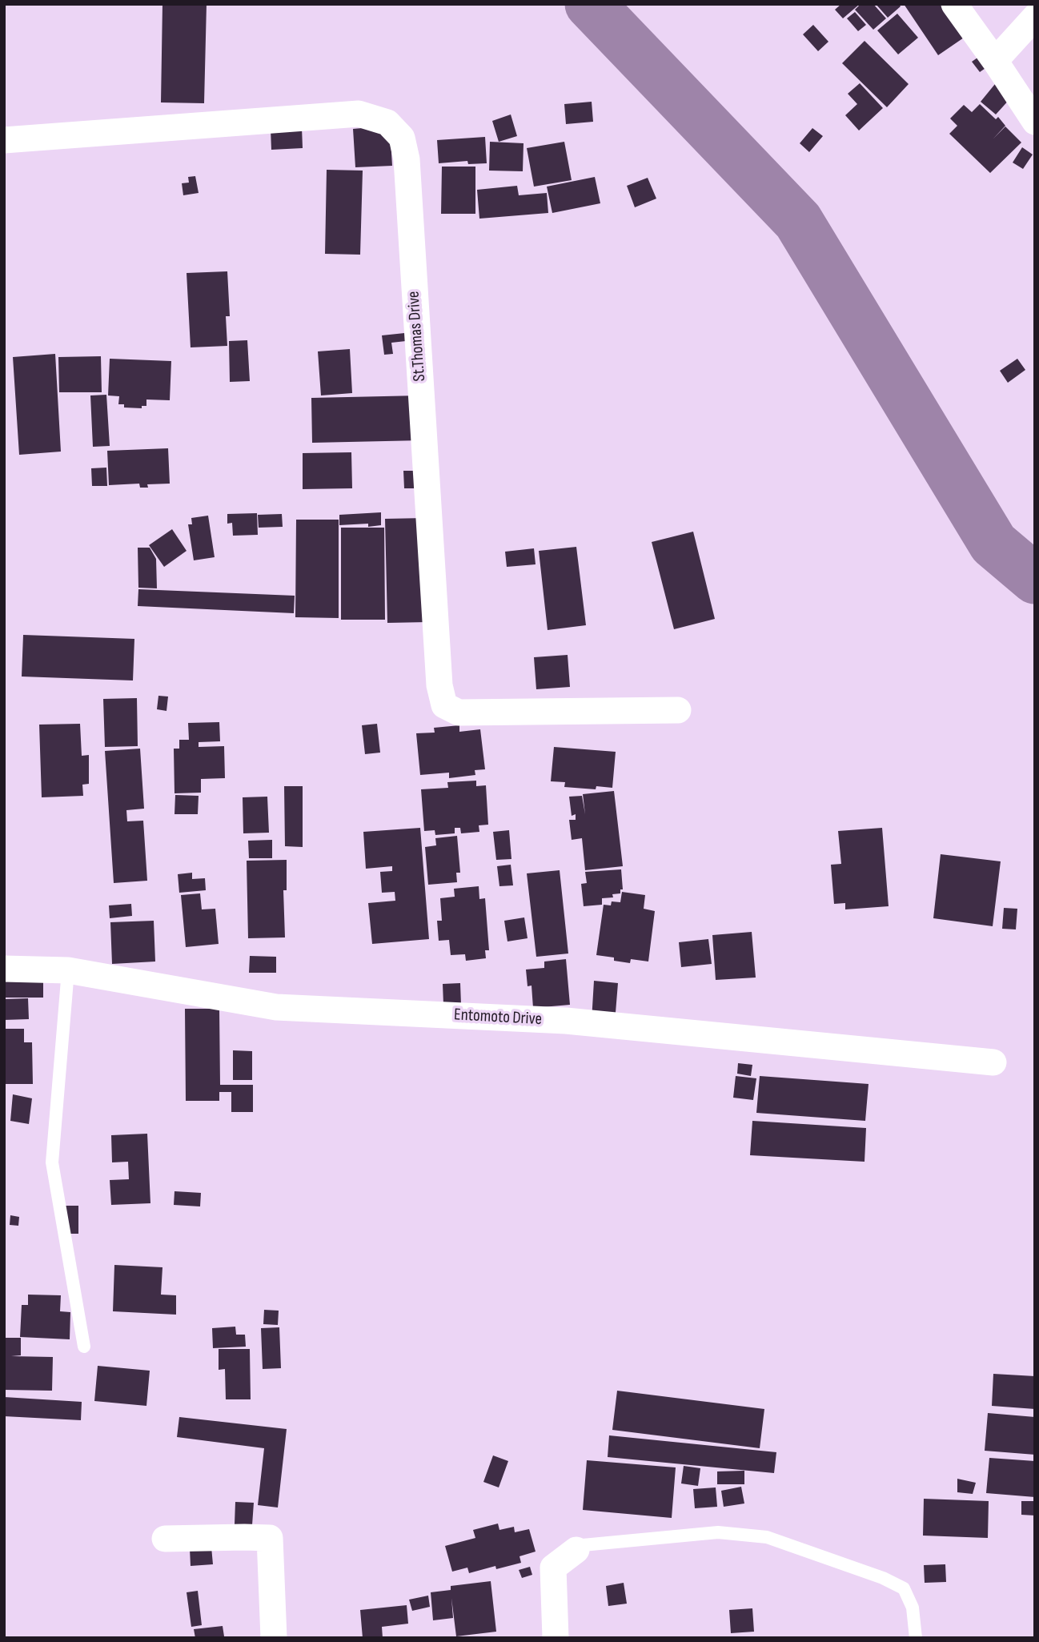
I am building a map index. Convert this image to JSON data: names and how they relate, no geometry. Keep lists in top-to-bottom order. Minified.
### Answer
{"streets":{"street":["St.Thomas Drive","Entomoto Drive"]}}
